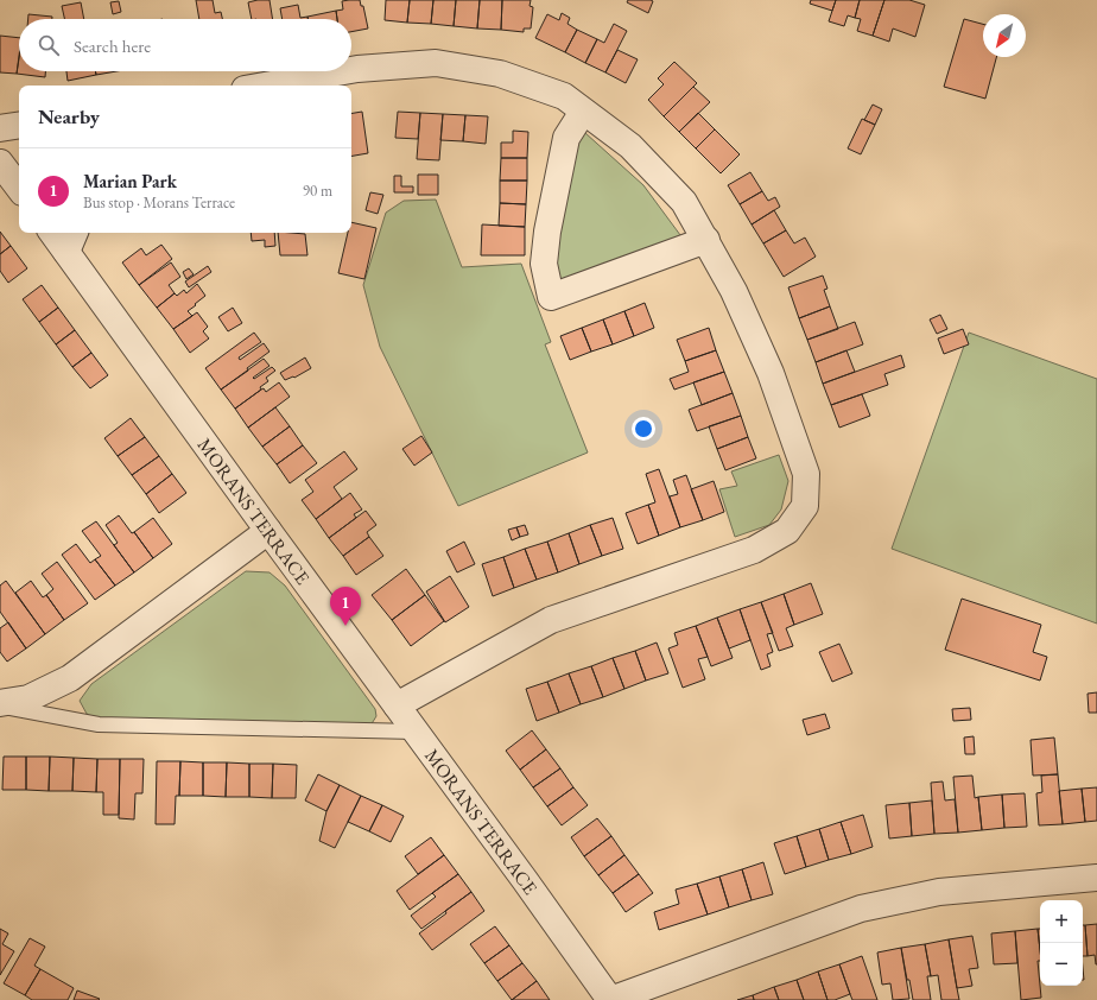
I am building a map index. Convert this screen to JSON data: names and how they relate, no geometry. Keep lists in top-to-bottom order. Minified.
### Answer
{"streets":{"street":["MORANS TERRACE"]},"north":"bottom left","page":{"search":"Search here","heading":"Nearby","list":[{"mark":"1","name":"Marian Park","note":"Bus stop · Morans Terrace","value":"90 m"}],"pins":"1","map_buttons":["+","−"]}}
